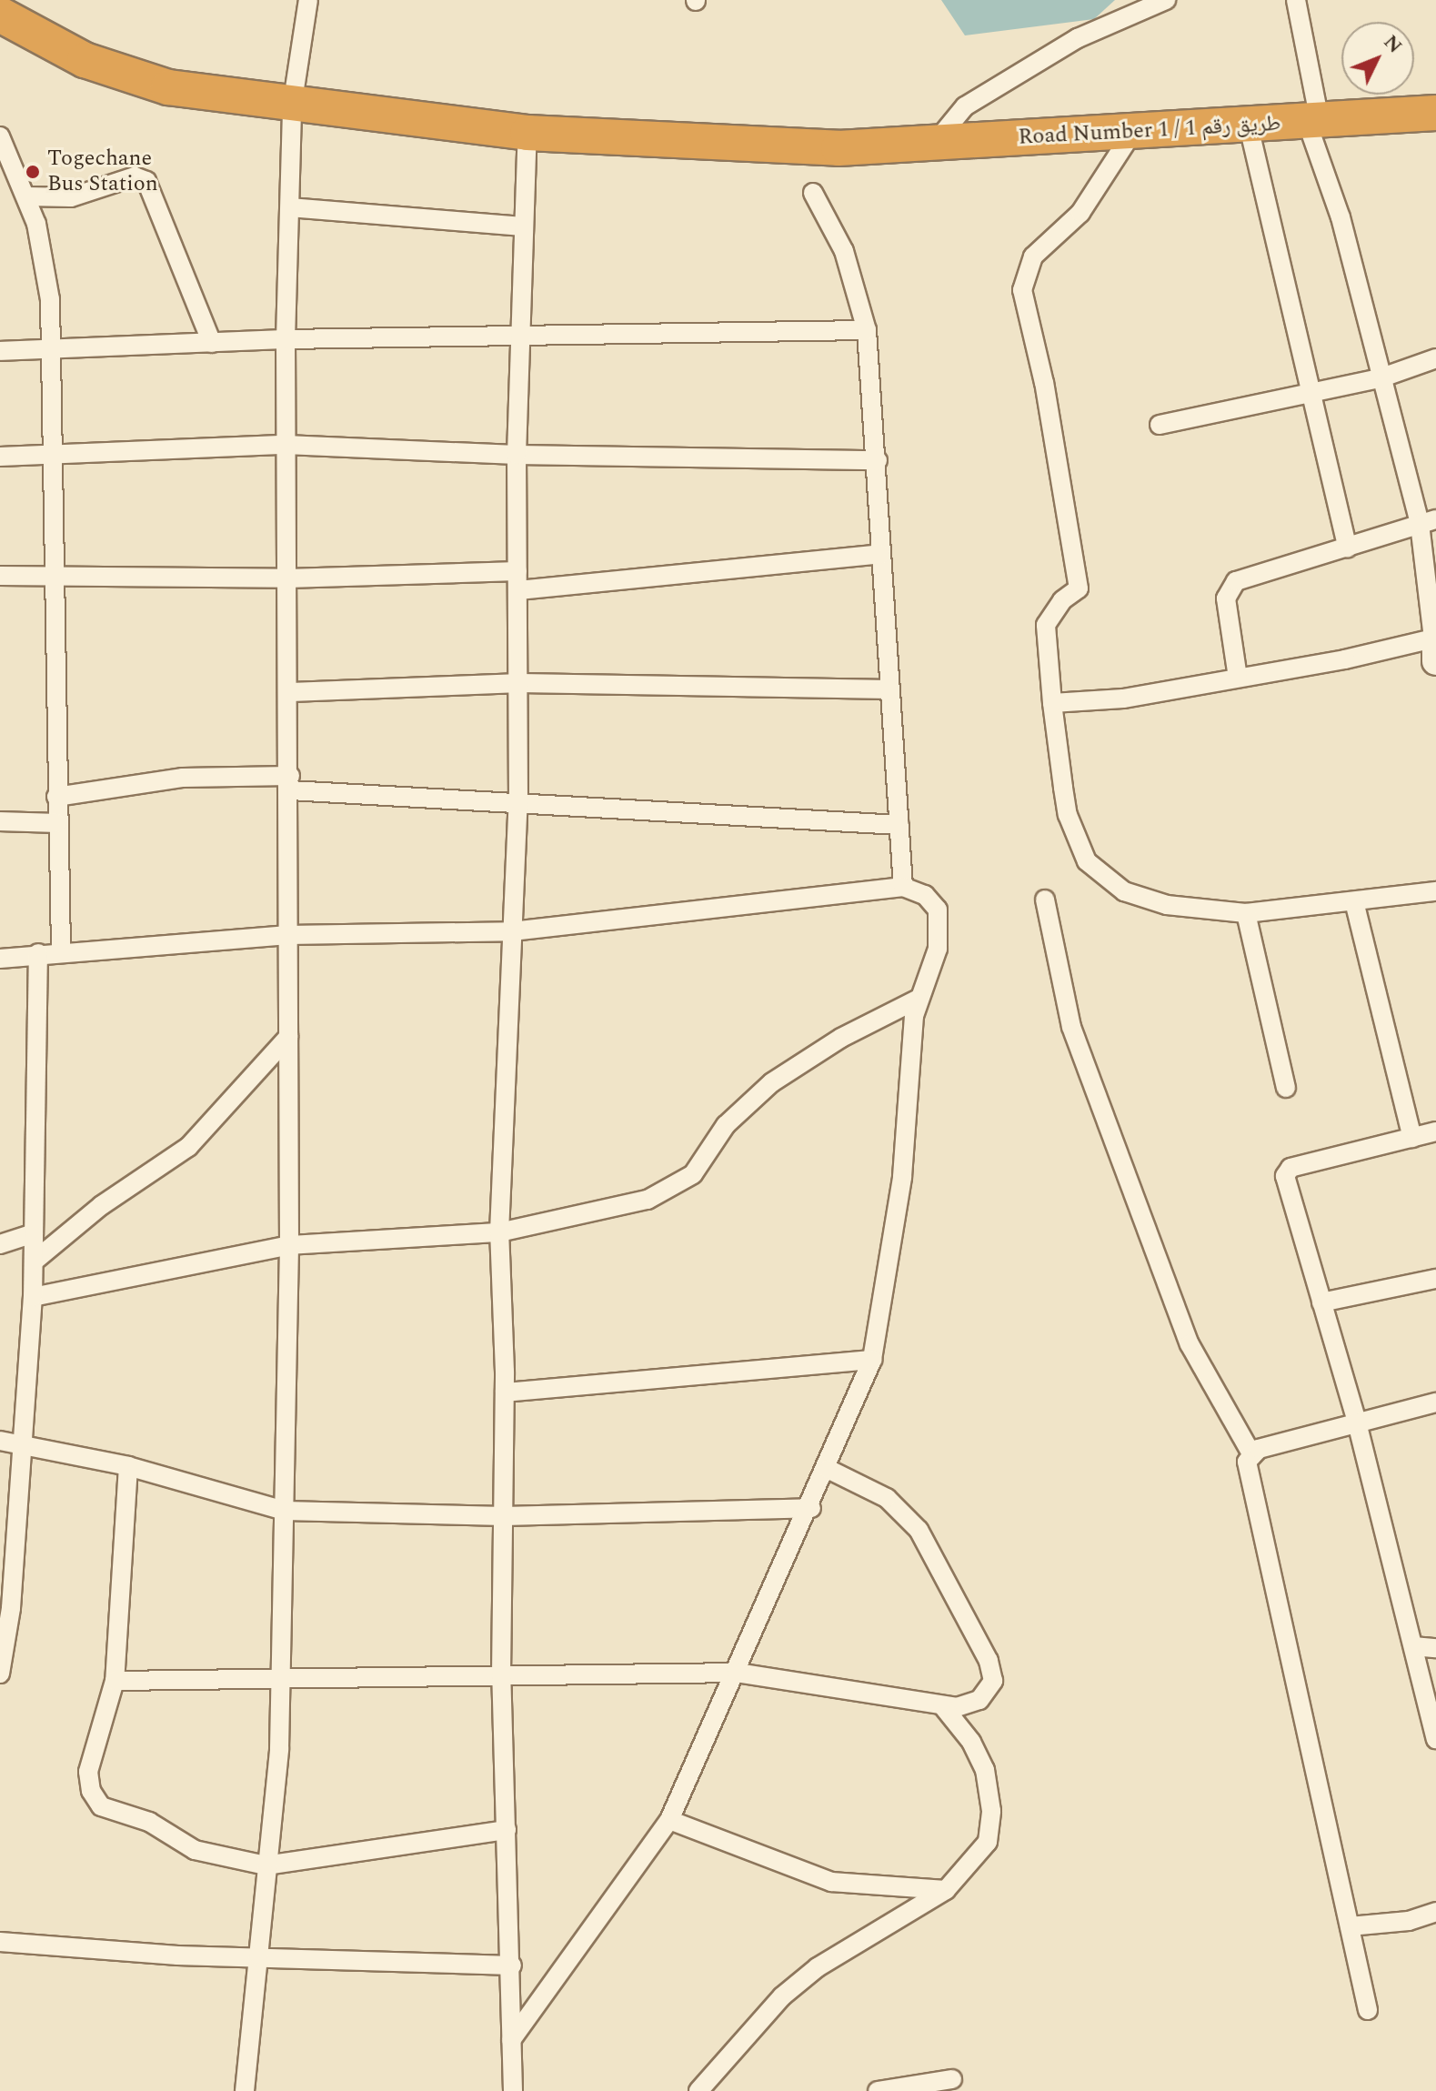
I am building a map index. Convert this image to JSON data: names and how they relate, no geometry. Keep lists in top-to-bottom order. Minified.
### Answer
{"streets":{"highway":["Road Number 1 / طريق رقم 1"]},"places":["Togechane Bus Station"],"north":"top right"}
